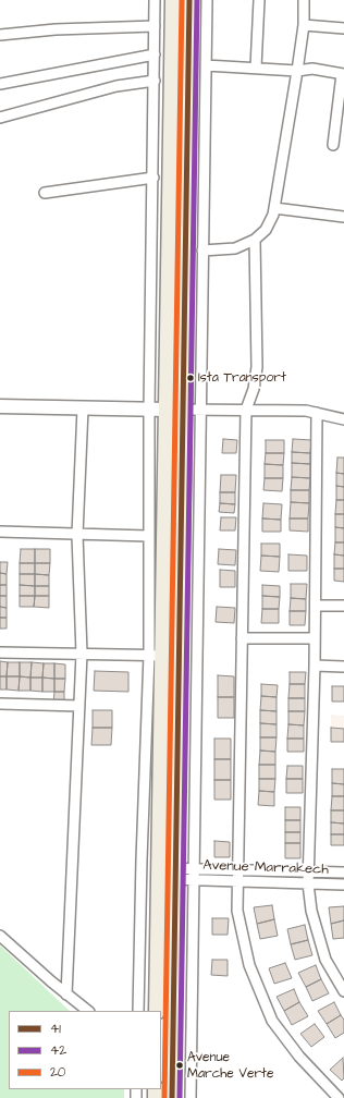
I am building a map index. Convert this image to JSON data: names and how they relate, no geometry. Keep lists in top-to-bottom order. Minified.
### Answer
{"streets":{"street":["Avenue Marrakech"]},"places":["Ista Transport","Avenue Marche Verte"],"lines":["transit line 41","transit line 42","transit line 20"],"legend":["41","42","20"]}
